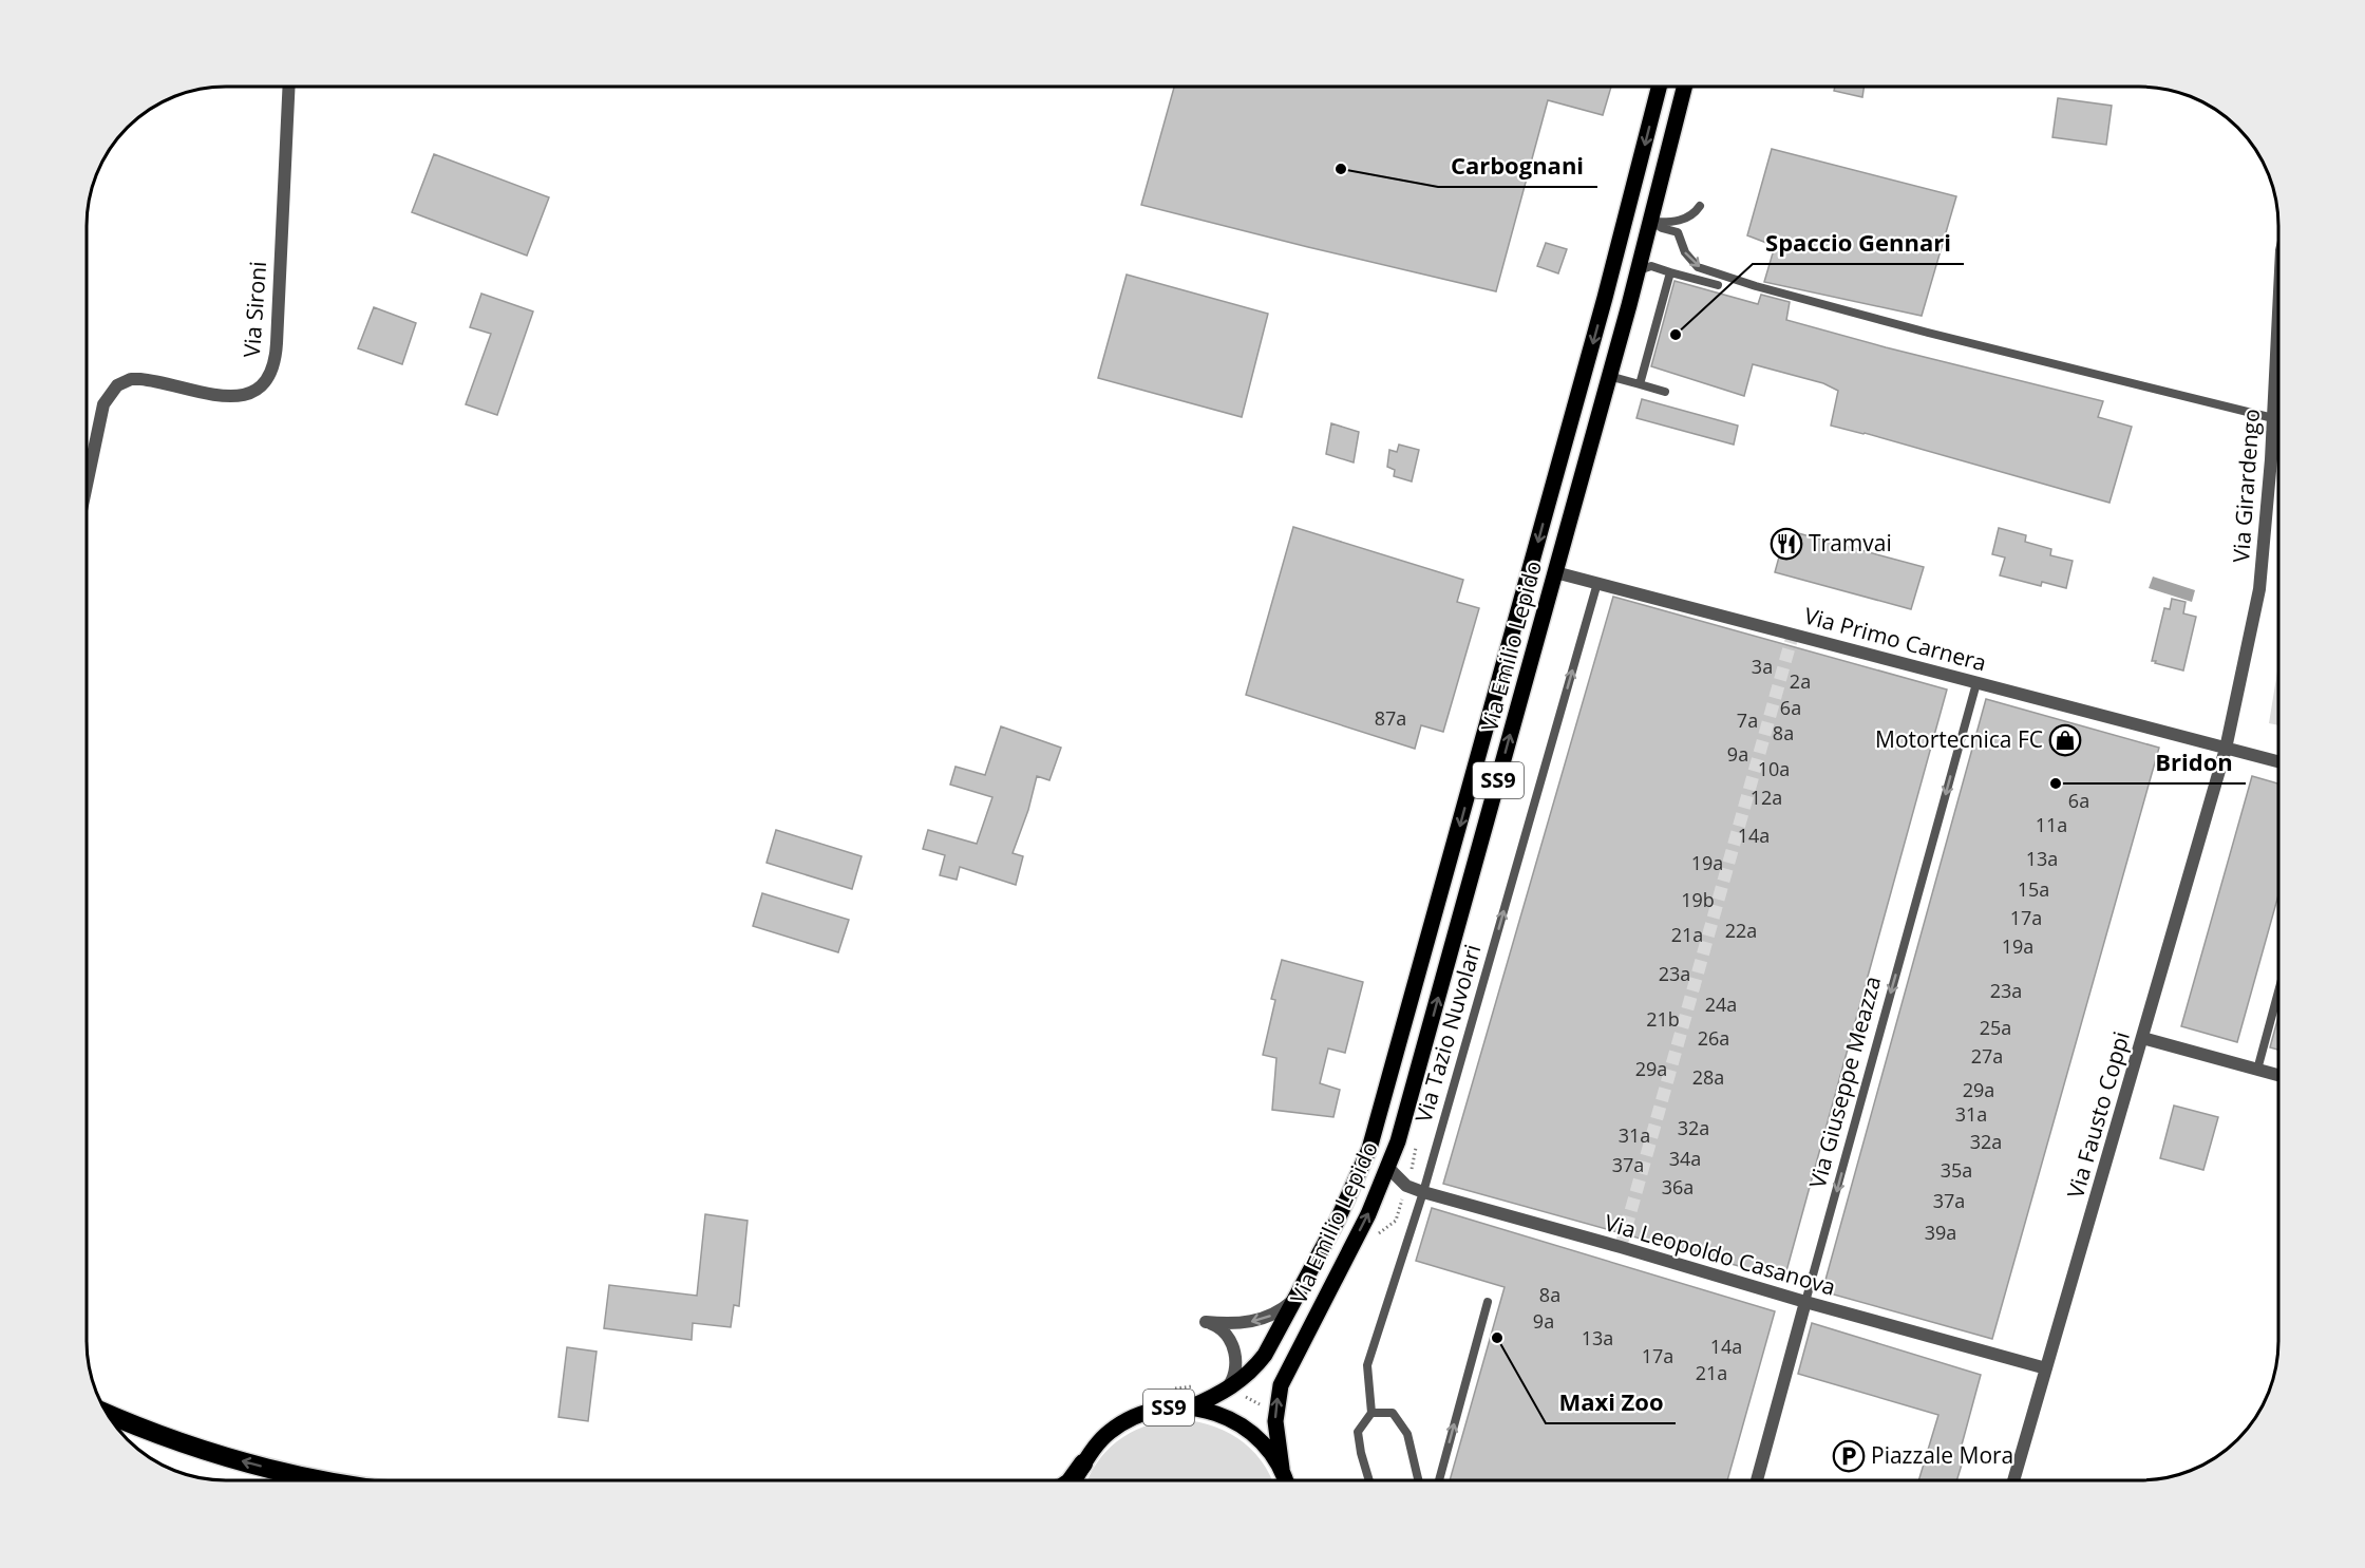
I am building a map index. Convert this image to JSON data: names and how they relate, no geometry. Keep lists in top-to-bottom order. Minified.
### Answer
{"streets":{"main road":["Via Emilio Lepido","SS9"],"street":["Via Sironi","Via Girardengo","Via Primo Carnera","Via Giuseppe Meazza","Via Fausto Coppi","Via Leopoldo Casanova"],"lane":["Via Tazio Nuvolari"]},"crossings":[["Via Girardengo","Via Primo Carnera"],["Via Girardengo","Via Fausto Coppi"],["Via Primo Carnera","Via Emilio Lepido"],["Via Primo Carnera","Via Tazio Nuvolari"],["Via Primo Carnera","Via Giuseppe Meazza"],["Via Primo Carnera","Via Fausto Coppi"],["Via Emilio Lepido","SS9"],["Via Emilio Lepido","Via Leopoldo Casanova"],["Via Tazio Nuvolari","Via Leopoldo Casanova"],["Via Giuseppe Meazza","Via Leopoldo Casanova"],["Via Fausto Coppi","Via Leopoldo Casanova"]],"one_way":["Via Tazio Nuvolari","Via Giuseppe Meazza"],"places":{"other":["Carbognani","Spaccio Gennari","Bridon","Maxi Zoo"],"restaurant":["Tramvai"],"shop":["Motortecnica FC"],"parking":["Piazzale Mora"]},"house_numbers":["3a","2a","6a","87a","7a","8a","9a","10a","12a","6a","11a","14a","13a","19a","15a","19b","17a","22a","21a","19a","23a","23a","24a","21b","25a","26a","27a","29a","28a","29a","31a","32a","31a","32a","34a","37a","35a","36a","37a","39a","8a","9a","13a","14a","17a","21a"]}
